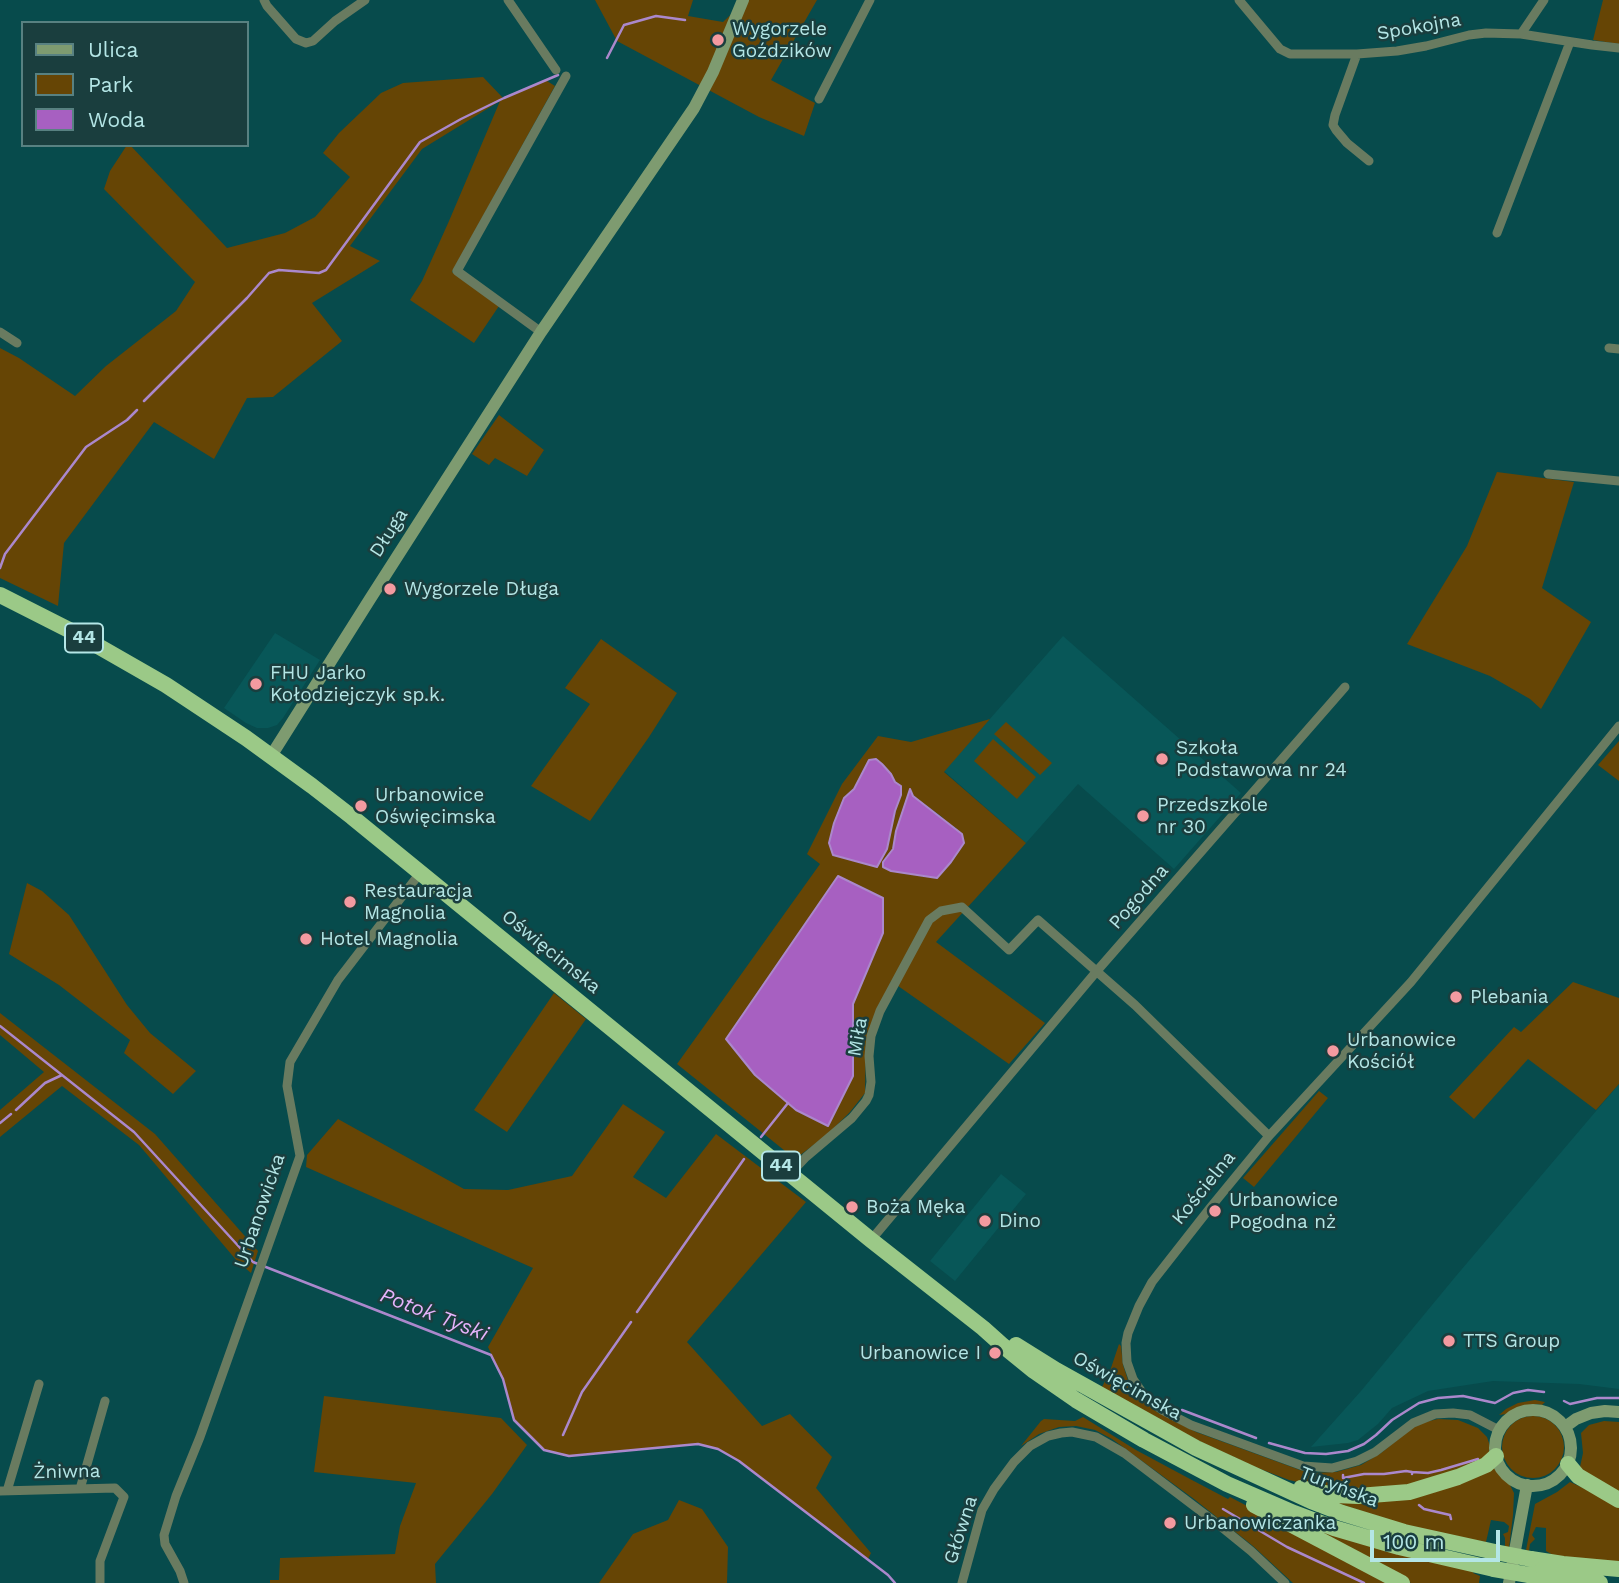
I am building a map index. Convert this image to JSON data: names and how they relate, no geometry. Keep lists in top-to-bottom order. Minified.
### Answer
{"streets":{"highway":["44","Oświęcimska","Turyńska"],"street":["Spokojna","Długa","Pogodna","Miła","Kościelna","Urbanowicka","Żniwna","Główna"]},"crossings":[["Długa","Oświęcimska"],["Pogodna","Oświęcimska"],["Pogodna","Miła"],["Oświęcimska","Miła"],["Oświęcimska","Urbanowicka"],["Oświęcimska","Turyńska"]],"water":["Potok Tyski"],"places":["Wygorzele Goździków","Wygorzele Długa","FHU Jarko Kołodziejczyk sp.k.","Szkoła Podstawowa nr 24","Urbanowice Oświęcimska","Przedszkole nr 30","Restauracja Magnolia","Hotel Magnolia","Plebania","Urbanowice Kościół","Boża Męka","Urbanowice Pogodna nż","Dino","TTS Group","Urbanowice I","Urbanowiczanka"],"legend":["Ulica","Park","Woda"],"scale_bar":"100 m"}
